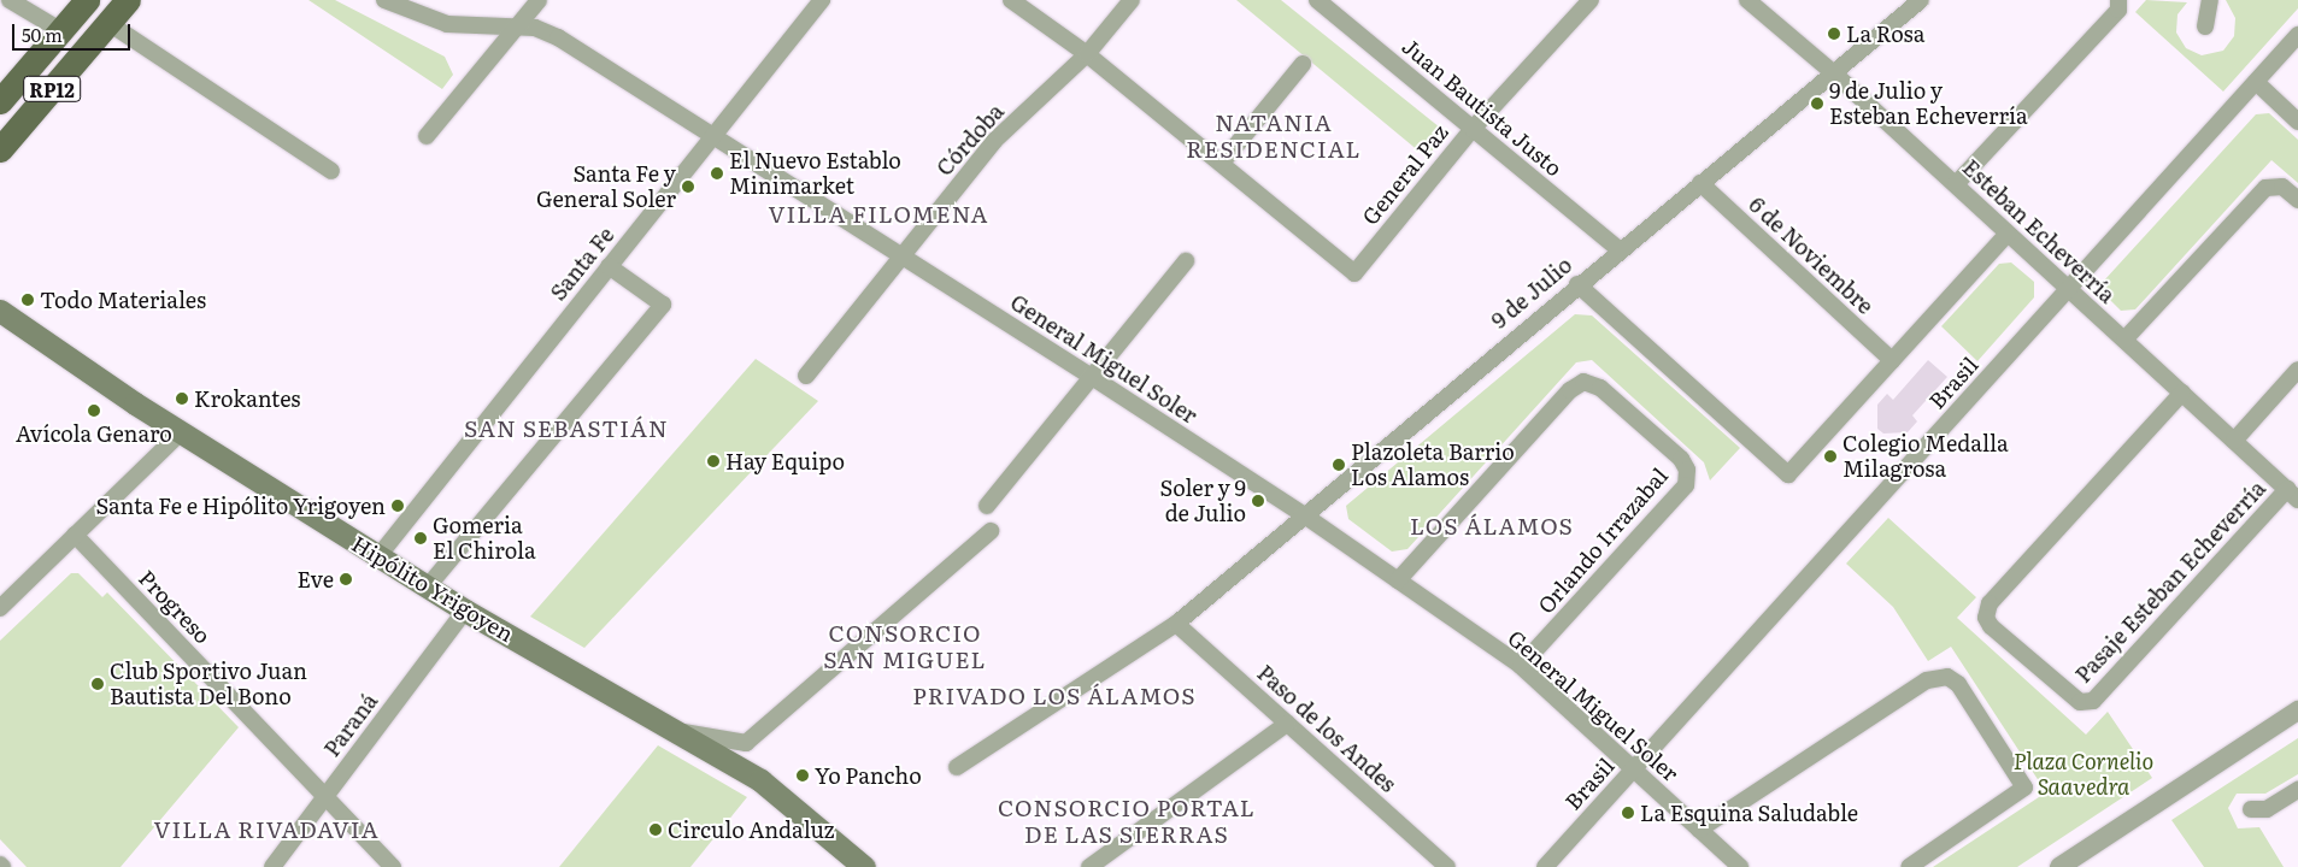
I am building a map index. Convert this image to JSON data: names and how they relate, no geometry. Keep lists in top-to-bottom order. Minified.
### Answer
{"streets":{"main road":["RP12","Hipólito Yrigoyen"],"street":["Juan Bautista Justo","Córdoba","General Paz","Esteban Echeverría","6 de Noviembre","Santa Fe","9 de Julio","General Miguel Soler","Brasil","Orlando Irrazabal","Pasaje Esteban Echeverría","Progreso","Paraná","Paso de los Andes"]},"crossings":[["Juan Bautista Justo","General Paz"],["Juan Bautista Justo","9 de Julio"],["Córdoba","General Miguel Soler"],["Esteban Echeverría","9 de Julio"],["Esteban Echeverría","Brasil"],["Esteban Echeverría","Pasaje Esteban Echeverría"],["6 de Noviembre","9 de Julio"],["Santa Fe","General Miguel Soler"],["Santa Fe","Hipólito Yrigoyen"],["9 de Julio","General Miguel Soler"],["9 de Julio","Paso de los Andes"],["General Miguel Soler","Brasil"],["General Miguel Soler","Orlando Irrazabal"],["Hipólito Yrigoyen","Paraná"],["Progreso","Paraná"]],"districts":["NATANIA RESIDENCIAL","VILLA FILOMENA","SAN SEBASTIÁN","LOS ÁLAMOS","CONSORCIO SAN MIGUEL","PRIVADO LOS ÁLAMOS","CONSORCIO PORTAL DE LAS SIERRAS","VILLA RIVADAVIA"],"parks":["Plaza Cornelio Saavedra"],"places":["La Rosa","9 de Julio y Esteban Echeverría","El Nuevo Establo Minimarket","Santa Fe y General Soler","Todo Materiales","Krokantes","Avícola Genaro","Colegio Medalla Milagrosa","Hay Equipo","Plazoleta Barrio Los Alamos","Soler y 9 de Julio","Santa Fe e Hipólito Yrigoyen","Gomeria El Chirola","Eve","Club Sportivo Juan Bautista Del Bono","Yo Pancho","La Esquina Saludable","Circulo Andaluz"],"scale_bar":"50 m"}
